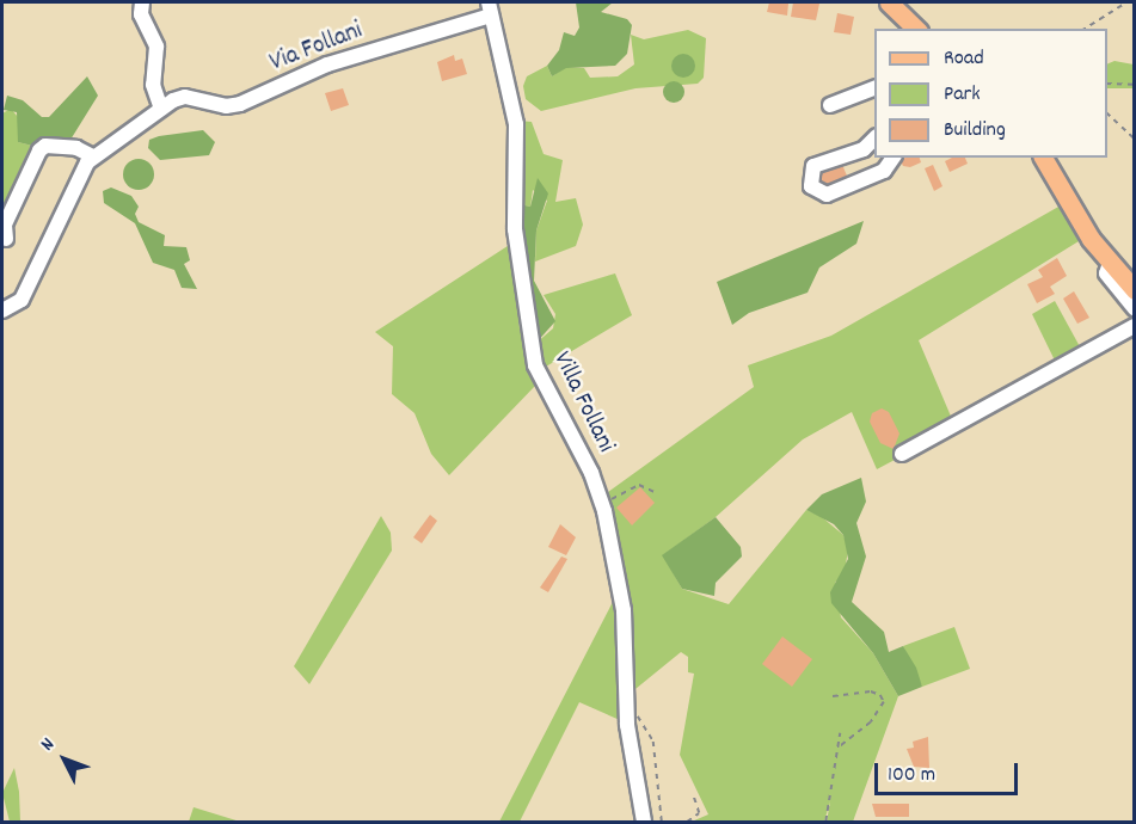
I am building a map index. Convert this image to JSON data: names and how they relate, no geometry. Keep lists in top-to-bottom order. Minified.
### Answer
{"streets":{"street":["Via Follani","Villa Follani"]},"crossings":[["Via Follani","Villa Follani"]],"legend":["Road","Park","Building"],"scale_bar":"100 m","north":"top left"}
